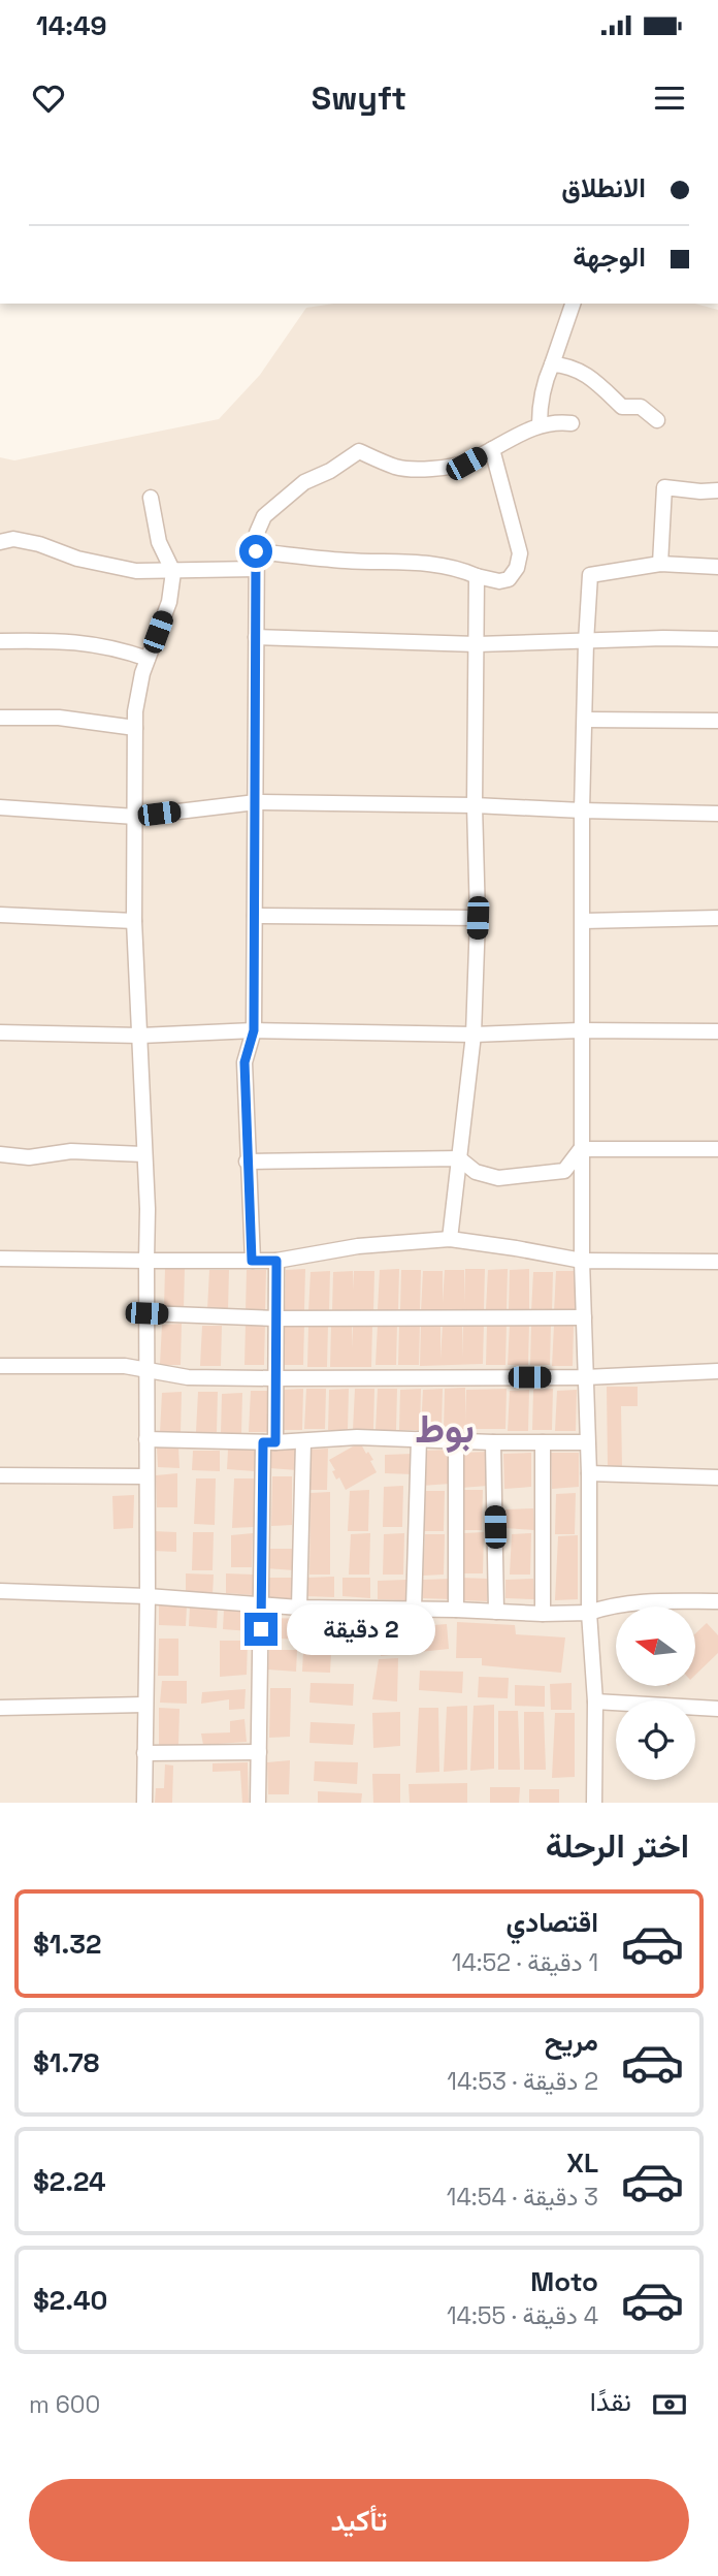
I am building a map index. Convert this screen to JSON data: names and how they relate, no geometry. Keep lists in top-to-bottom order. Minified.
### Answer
{"districts":["بوط"],"north":"left","page":{"status":"14:49","header":"Swyft","banner":["الانطلاق","الوجهة"],"bubble":"2 دقيقة","heading":"اختر الرحلة","list":[{"name":"اقتصادي","note":"1 دقيقة · 14:52","value":"$1.32"},{"name":"مريح","note":"2 دقيقة · 14:53","value":"$1.78"},{"name":"XL","note":"3 دقيقة · 14:54","value":"$2.24"},{"name":"Moto","note":"4 دقيقة · 14:55","value":"$2.40"}],"pay":["نقدًا","600 m"],"buttons":"تأكيد"}}
